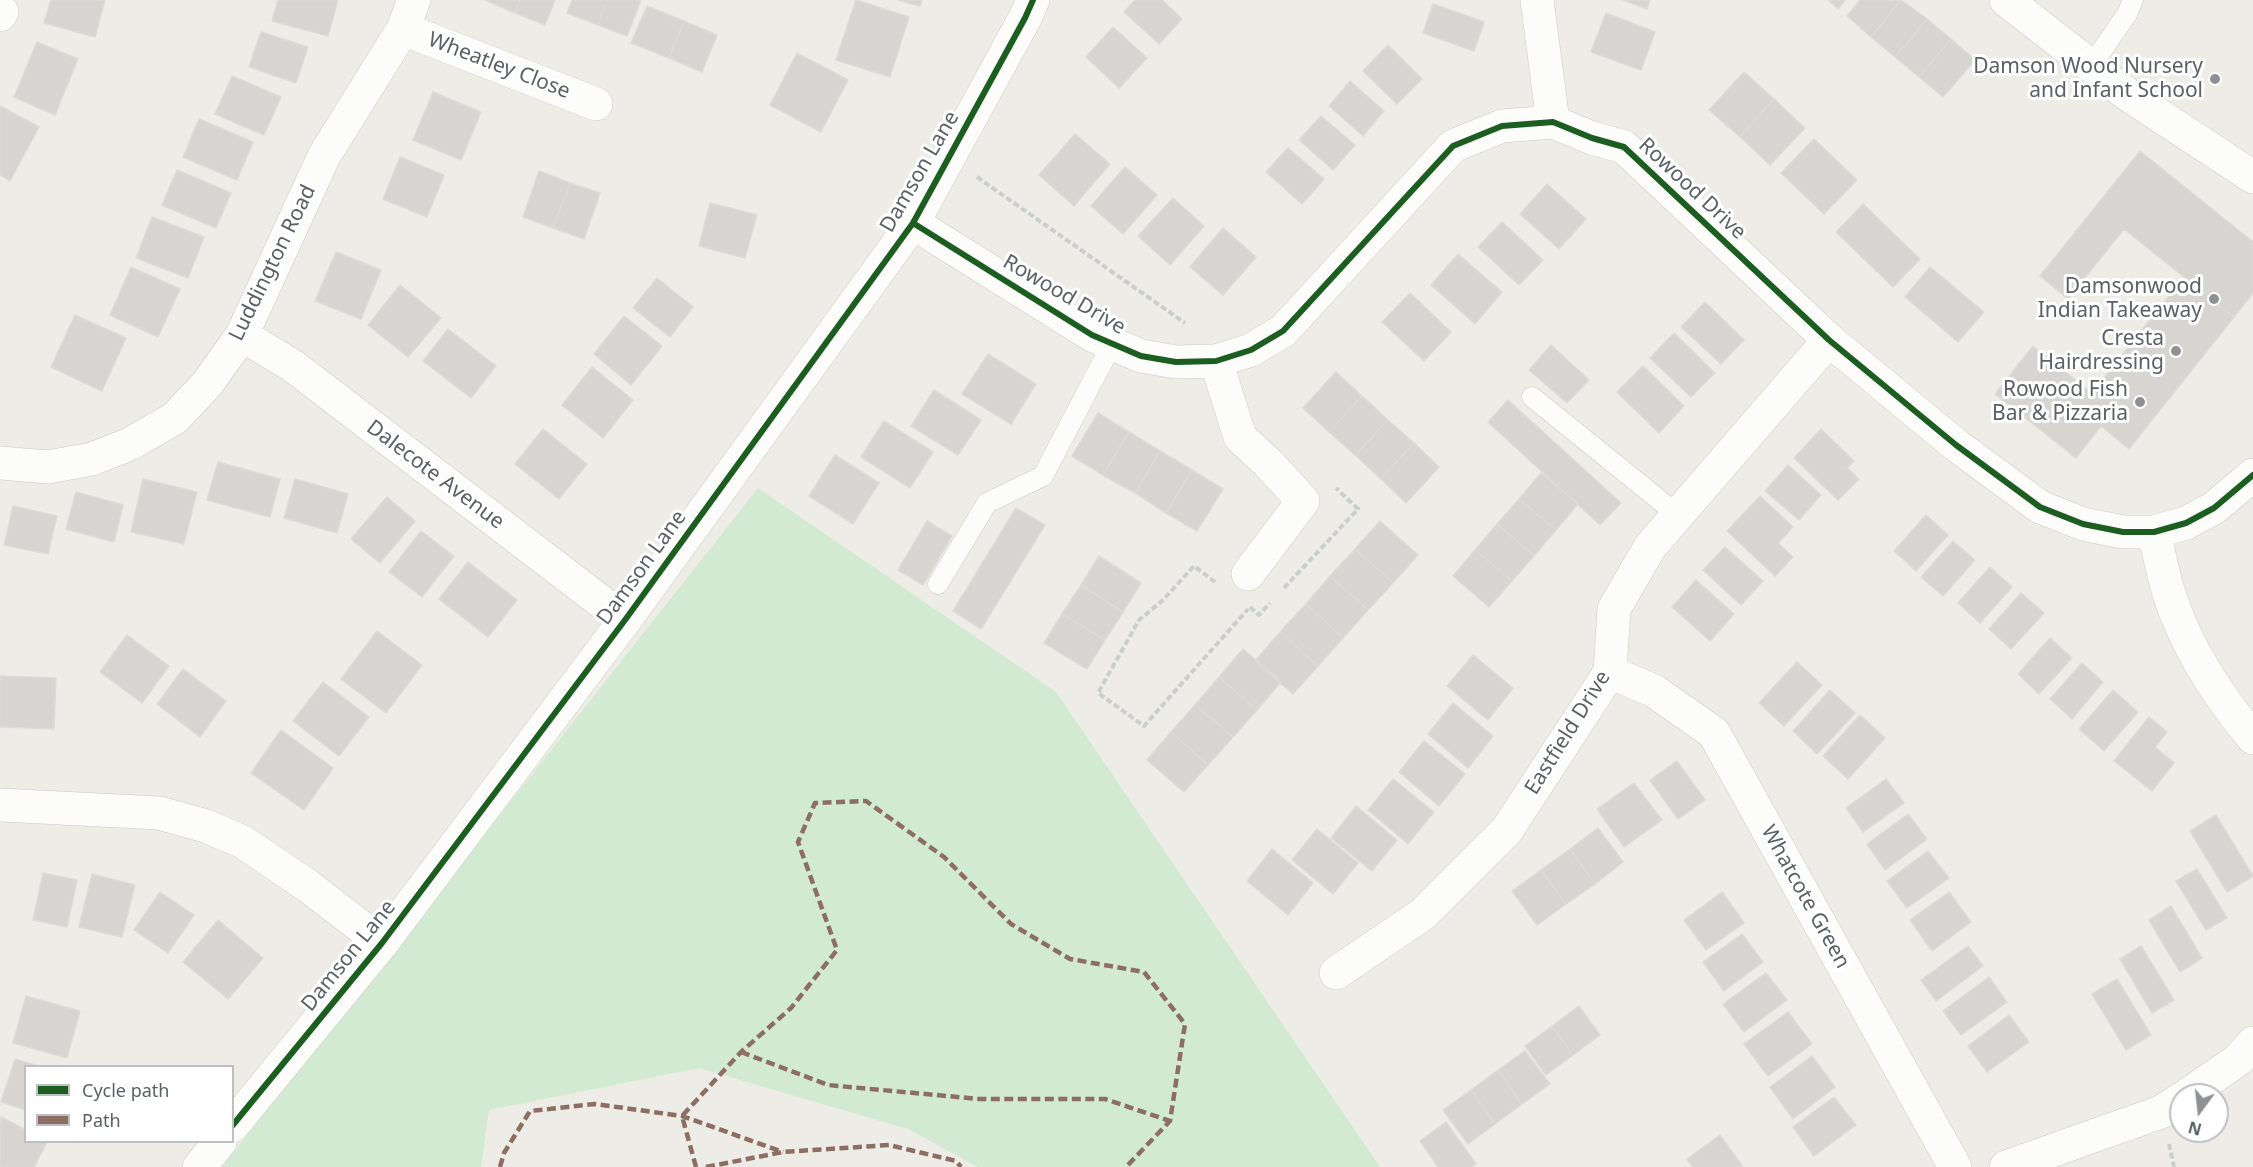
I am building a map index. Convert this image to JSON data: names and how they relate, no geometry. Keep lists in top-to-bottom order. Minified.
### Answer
{"streets":{"street":["Wheatley Close","Damson Lane","Rowood Drive","Luddington Road","Dalecote Avenue","Eastfield Drive","Whatcote Green"]},"crossings":[["Wheatley Close","Luddington Road"],["Damson Lane","Rowood Drive"],["Damson Lane","Dalecote Avenue"],["Rowood Drive","Eastfield Drive"],["Luddington Road","Dalecote Avenue"],["Eastfield Drive","Whatcote Green"]],"places":["Damson Wood Nursery and Infant School","Damsonwood Indian Takeaway","Cresta Hairdressing","Rowood Fish Bar & Pizzaria"],"legend":["Cycle path","Path"],"north":"bottom"}
